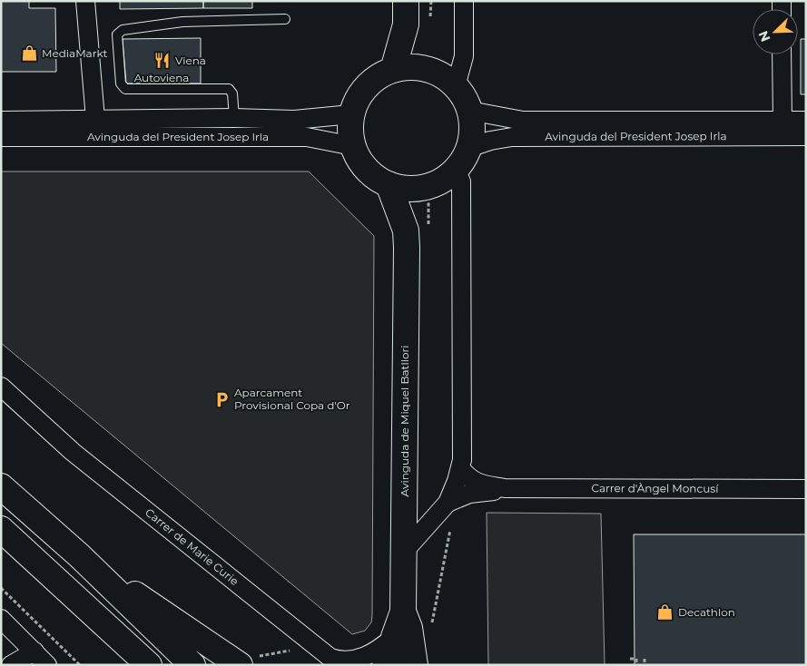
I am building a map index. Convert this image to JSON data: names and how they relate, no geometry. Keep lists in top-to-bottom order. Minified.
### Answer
{"streets":{"main road":["Avinguda de Miquel Batllori"],"street":["Avinguda del President Josep Irla","Carrer d'Àngel Moncusí","Carrer de Marie Curie"],"lane":["Autoviena"]},"crossings":[["Autoviena","Avinguda del President Josep Irla"],["Avinguda del President Josep Irla","Avinguda de Miquel Batllori"],["Avinguda de Miquel Batllori","Carrer de Marie Curie"]],"places":{"shop":["MediaMarkt","Decathlon"],"restaurant":["Viena"],"parking":["Aparcament Provisional Copa d'Or"]},"north":"bottom left"}
